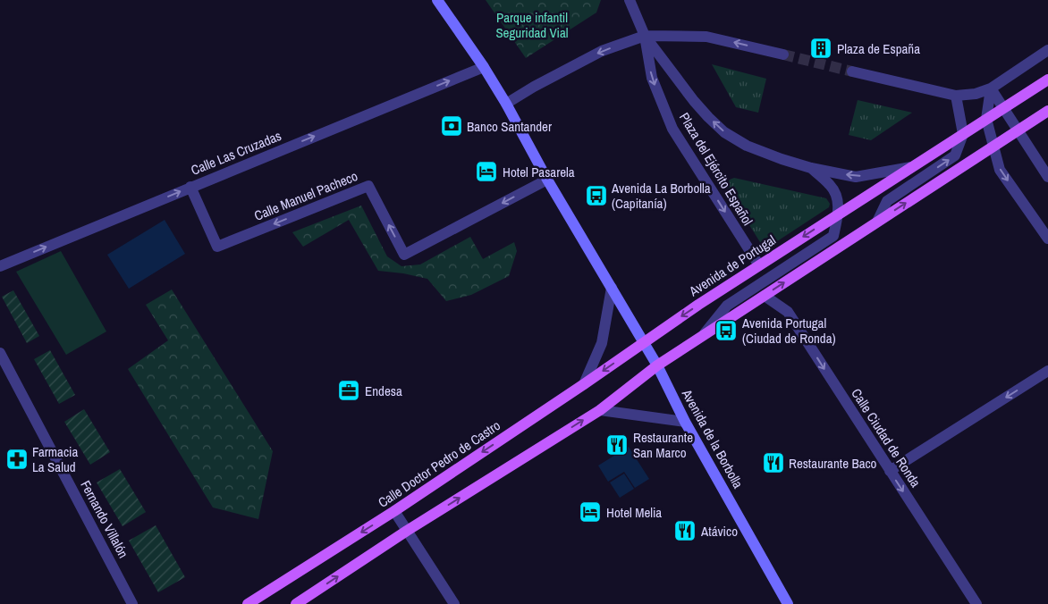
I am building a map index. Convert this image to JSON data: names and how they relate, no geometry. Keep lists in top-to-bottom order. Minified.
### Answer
{"streets":{"main road":["Avenida de Portugal","Avenida de la Borbolla","Calle Doctor Pedro de Castro"],"street":["Calle Las Cruzadas","Plaza del Ejército Español","Calle Manuel Pacheco","Calle Ciudad de Ronda","Fernando Villalón"]},"crossings":[["Calle Las Cruzadas","Calle Manuel Pacheco"],["Calle Las Cruzadas","Avenida de la Borbolla"],["Plaza del Ejército Español","Avenida de Portugal"],["Calle Manuel Pacheco","Avenida de la Borbolla"],["Avenida de Portugal","Avenida de la Borbolla"],["Avenida de Portugal","Calle Doctor Pedro de Castro"],["Avenida de la Borbolla","Calle Doctor Pedro de Castro"]],"one_way":["Calle Las Cruzadas","Calle Ciudad de Ronda"],"parks":["Parque infantil Seguridad Vial"],"places":{"building":["Plaza de España"],"bank":["Banco Santander"],"hotel":["Hotel Pasarela","Hotel Melia"],"bus stop":["Avenida La Borbolla (Capitanía)","Avenida Portugal (Ciudad de Ronda)"],"office":["Endesa"],"restaurant":["Restaurante San Marco","Restaurante Baco","Atávico"],"pharmacy":["Farmacia La Salud"]}}
